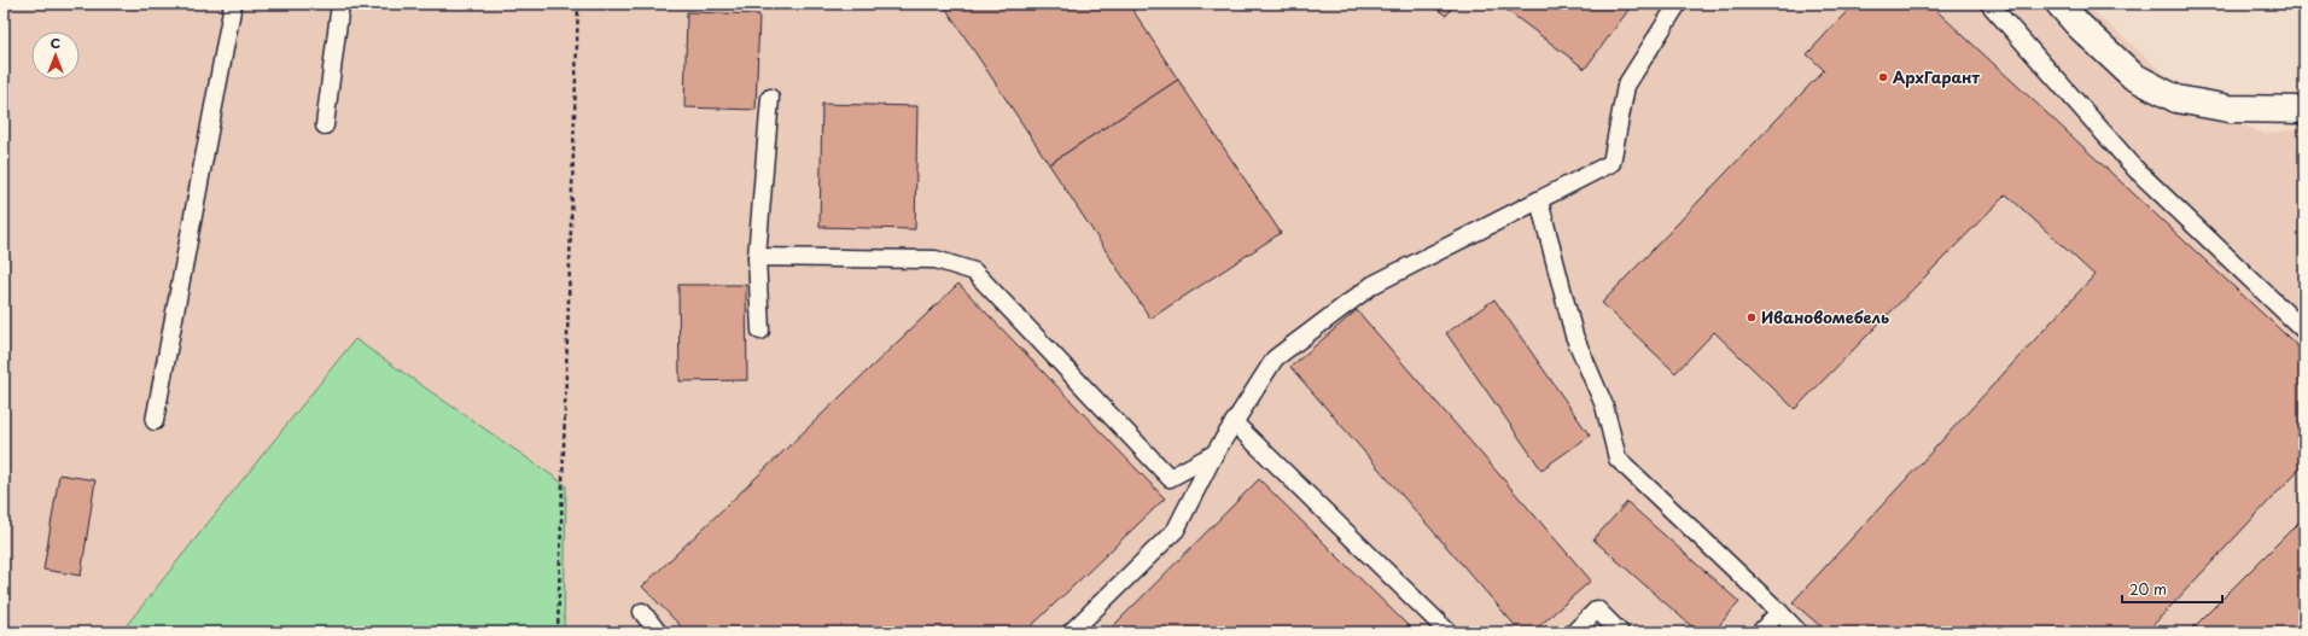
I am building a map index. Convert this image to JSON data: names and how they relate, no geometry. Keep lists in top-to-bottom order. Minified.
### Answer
{"places":["АрхГарант","Ивановомебель"],"scale_bar":"20 m","north":"top"}
